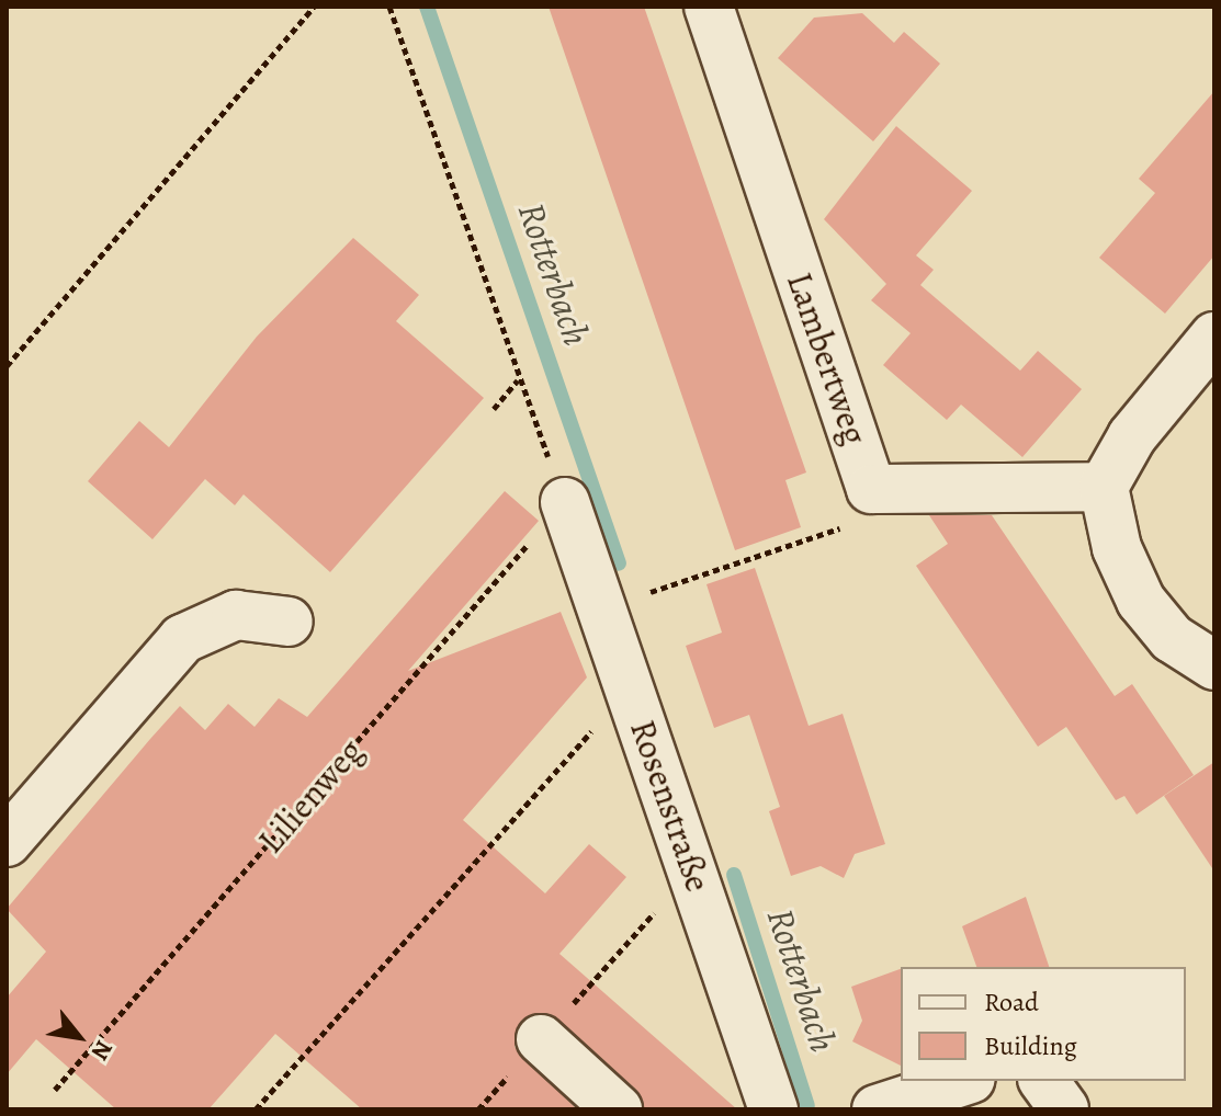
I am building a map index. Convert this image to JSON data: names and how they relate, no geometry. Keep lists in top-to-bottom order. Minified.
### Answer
{"streets":{"street":["Lambertweg","Rosenstraße"],"path":["Lilienweg"]},"crossings":[["Lilienweg","Rosenstraße"]],"water":["Rotterbach"],"legend":["Road","Building"],"north":"bottom right"}
